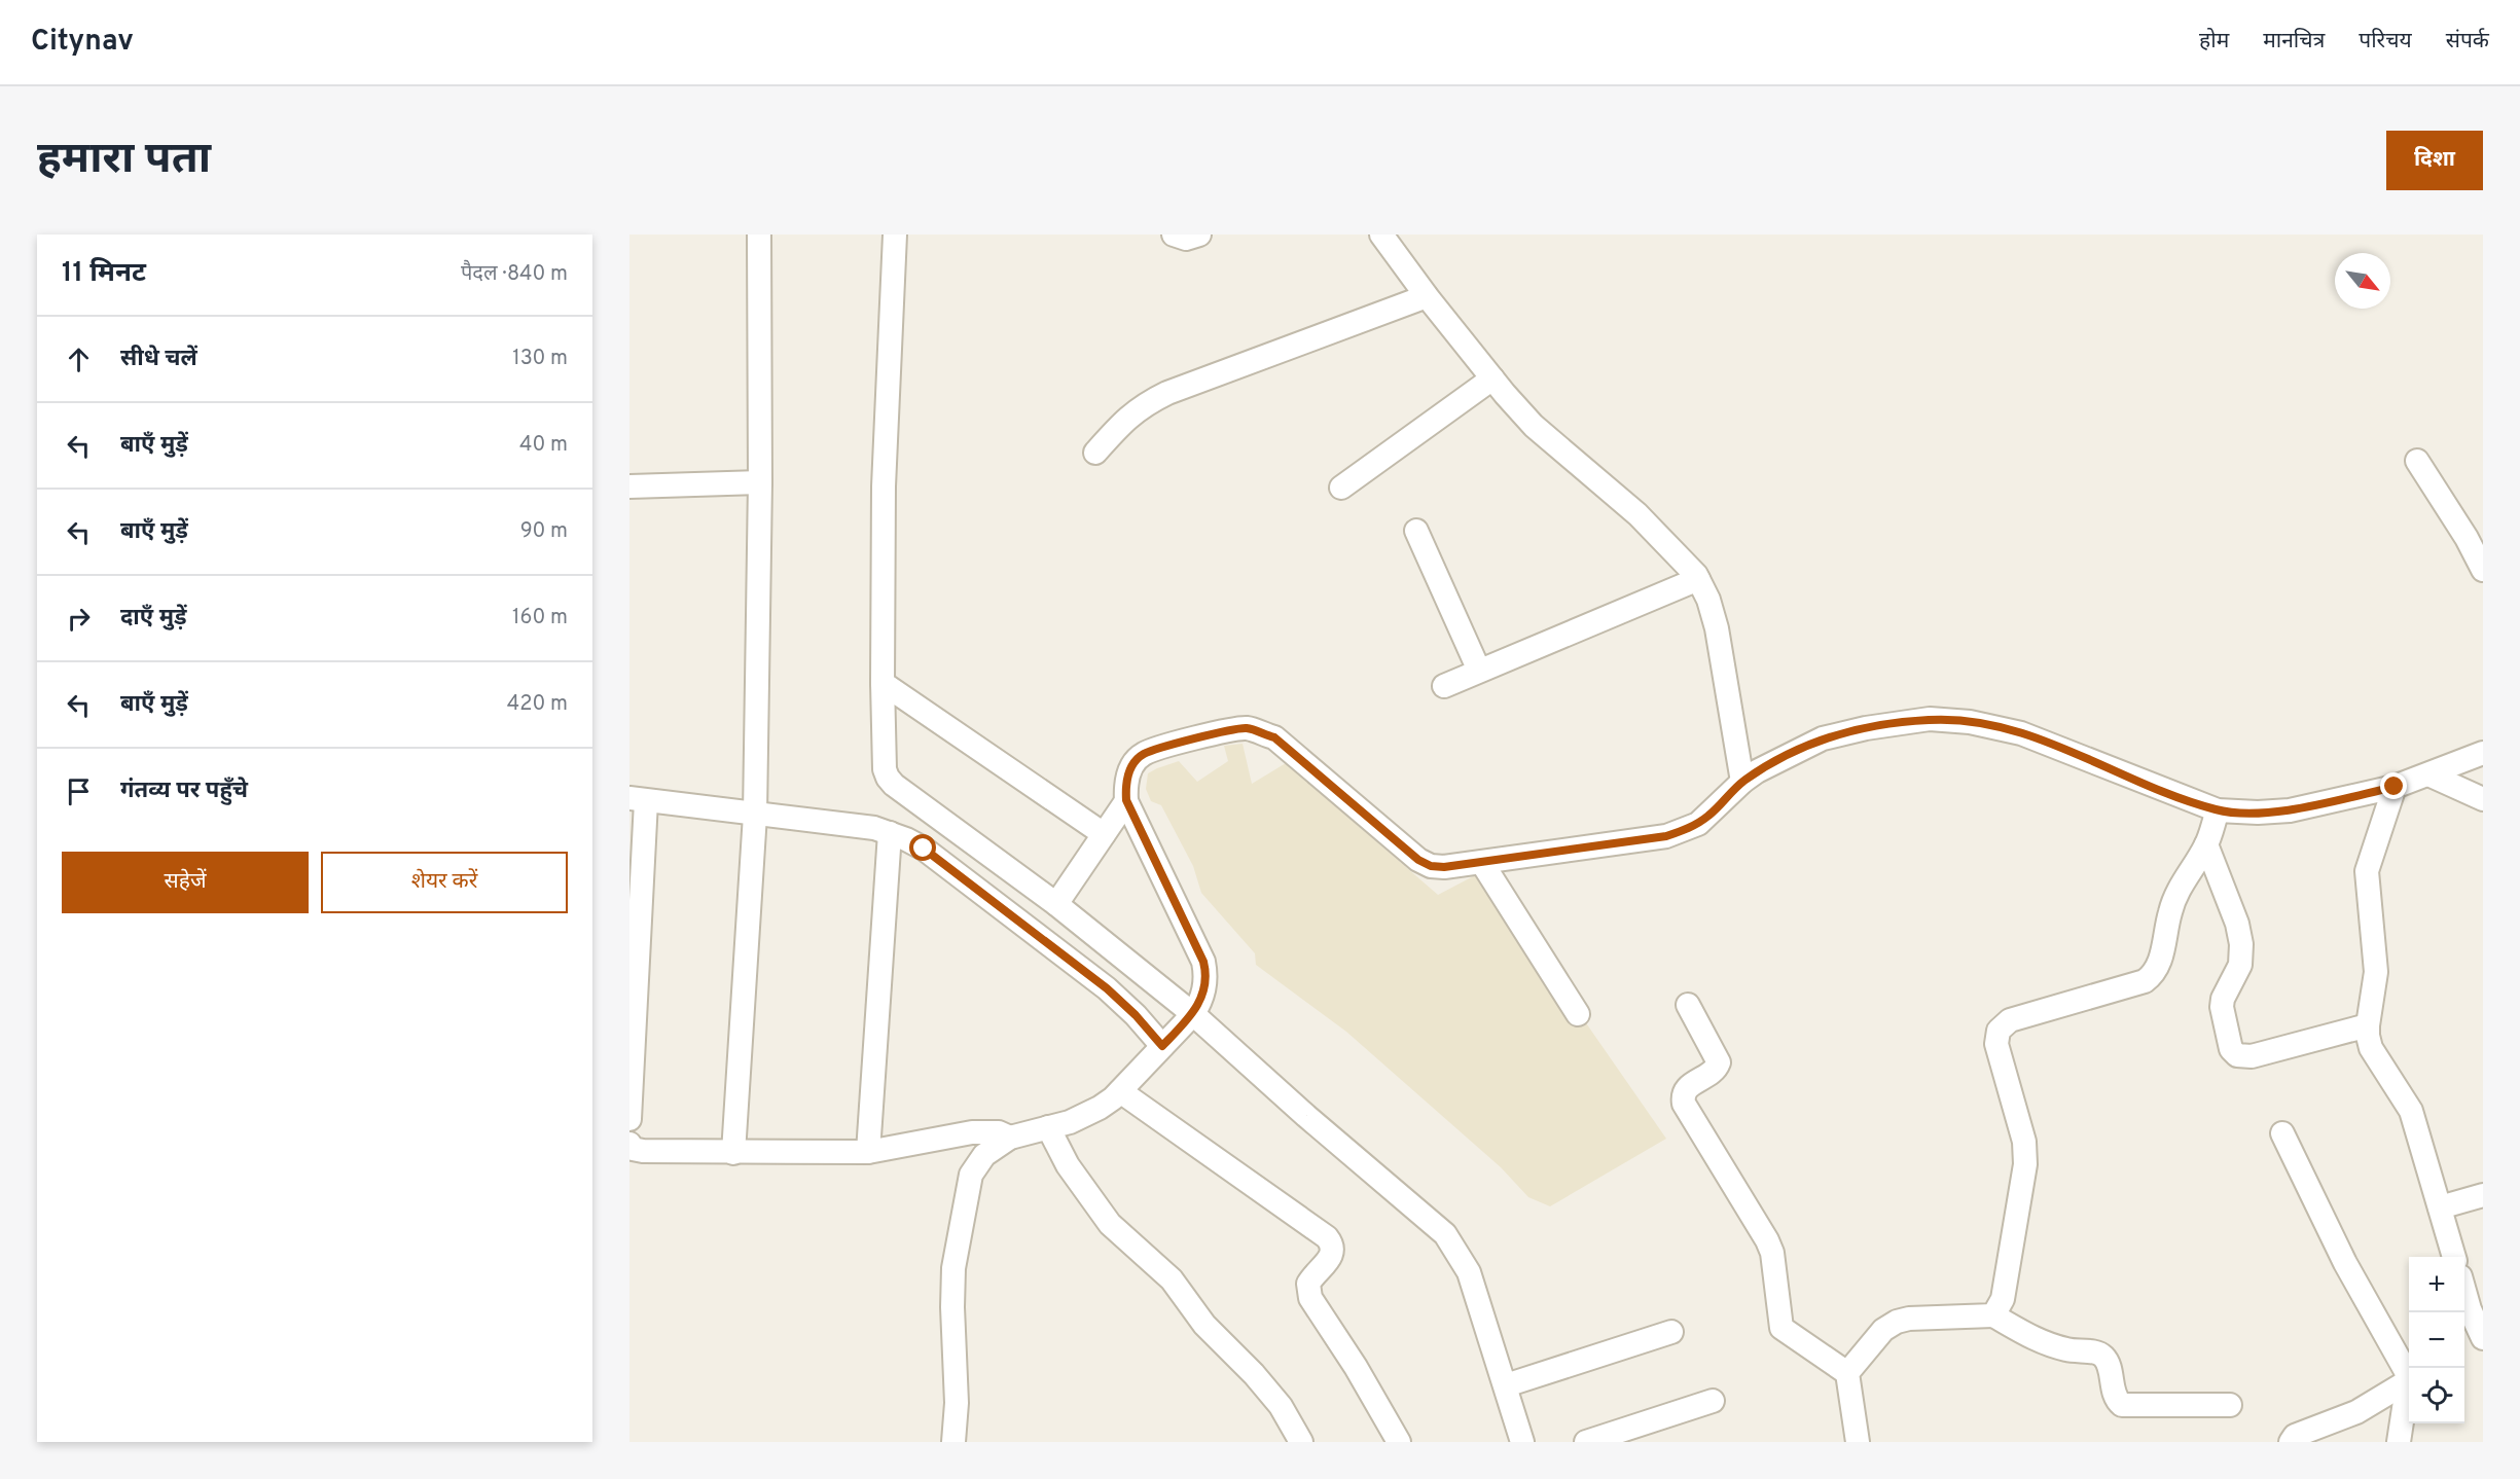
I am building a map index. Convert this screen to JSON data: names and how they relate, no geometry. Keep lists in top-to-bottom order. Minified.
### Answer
{"north":"bottom right","page":{"header":"Citynav","nav":["होम","मानचित्र","परिचय","संपर्क"],"buttons":["दिशा",["सहेजें","शेयर करें"]],"title":"हमारा पता","heading":["11 मिनट","पैदल · 840 m"],"list":[["सीधे चलें","130 m"],["बाएँ मुड़ें","40 m"],["बाएँ मुड़ें","90 m"],["दाएँ मुड़ें","160 m"],["बाएँ मुड़ें","420 m"],"गंतव्य पर पहुँचे"],"map_buttons":["+","−"]}}
